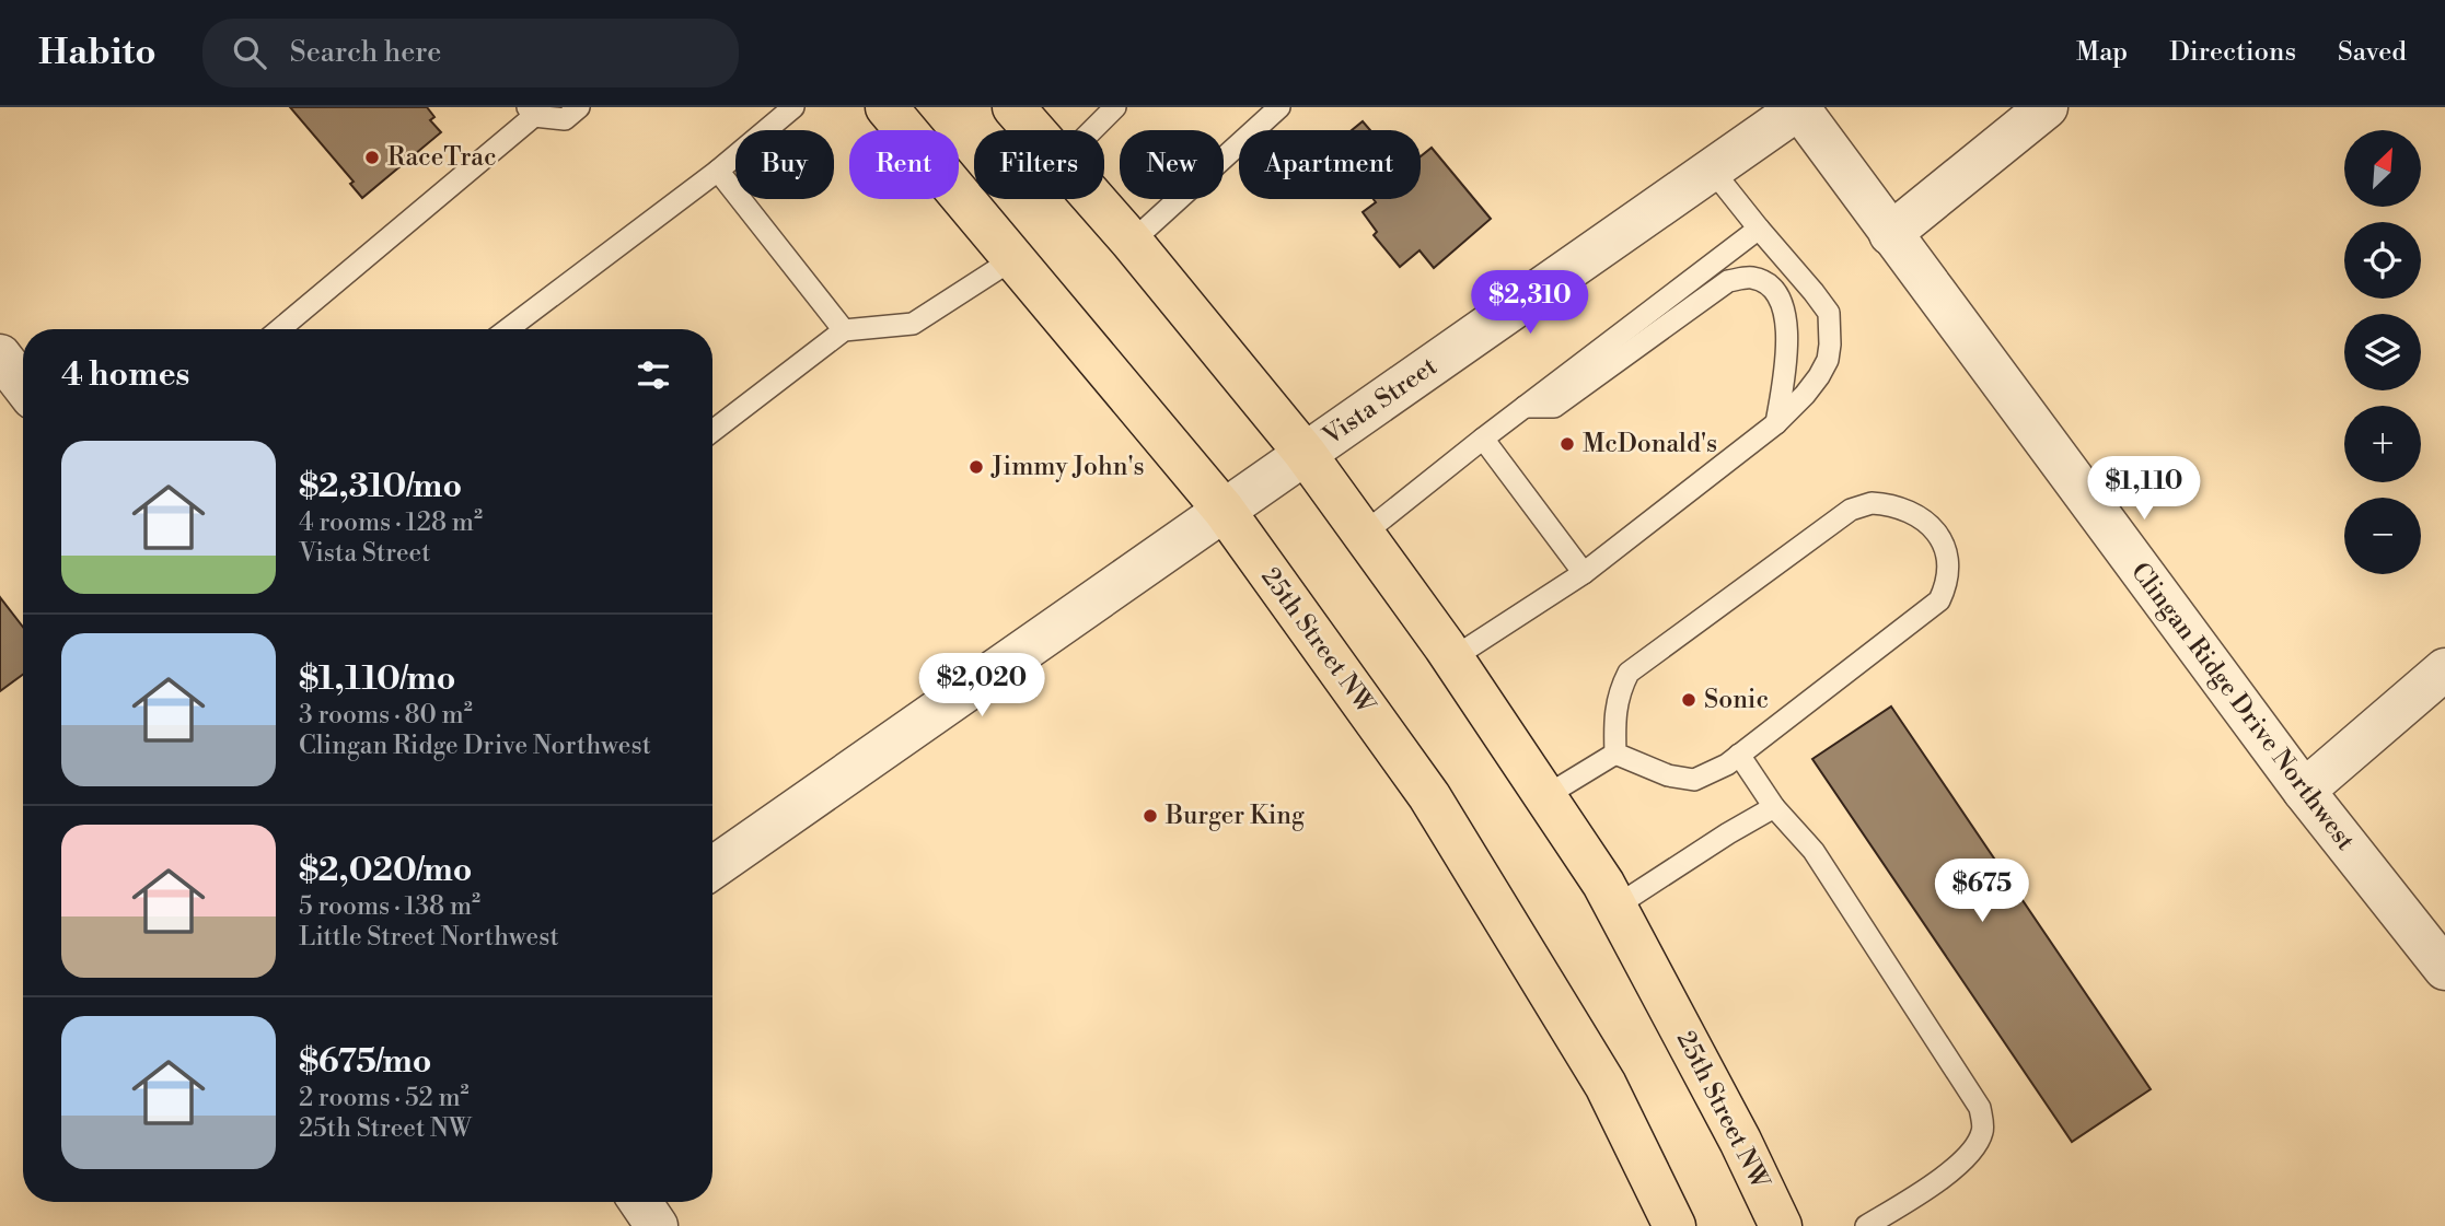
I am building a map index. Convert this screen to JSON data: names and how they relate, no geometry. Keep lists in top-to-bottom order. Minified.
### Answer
{"streets":{"highway":["25th Street NW"],"street":["Vista Street","Clingan Ridge Drive Northwest"]},"crossings":[["Vista Street","25th Street NW"],["Vista Street","Clingan Ridge Drive Northwest"]],"places":["RaceTrac","McDonald's","Jimmy John's","Sonic","Burger King"],"north":"top right","page":{"header":"Habito","search":"Search here","nav":["Map","Directions","Saved"],"map_buttons":["+","−"],"chip":["Buy","Rent","Filters","New","Apartment"],"price":["$2,310","$1,110","$2,020","$675"],"heading":"4 homes","list":[{"name":"$2,310/mo","note":"4 rooms · 128 m² · Vista Street"},{"name":"$1,110/mo","note":"3 rooms · 80 m² · Clingan Ridge Drive Northwest"},{"name":"$2,020/mo","note":"5 rooms · 138 m² · Little Street Northwest"},{"name":"$675/mo","note":"2 rooms · 52 m² · 25th Street NW"}]}}
